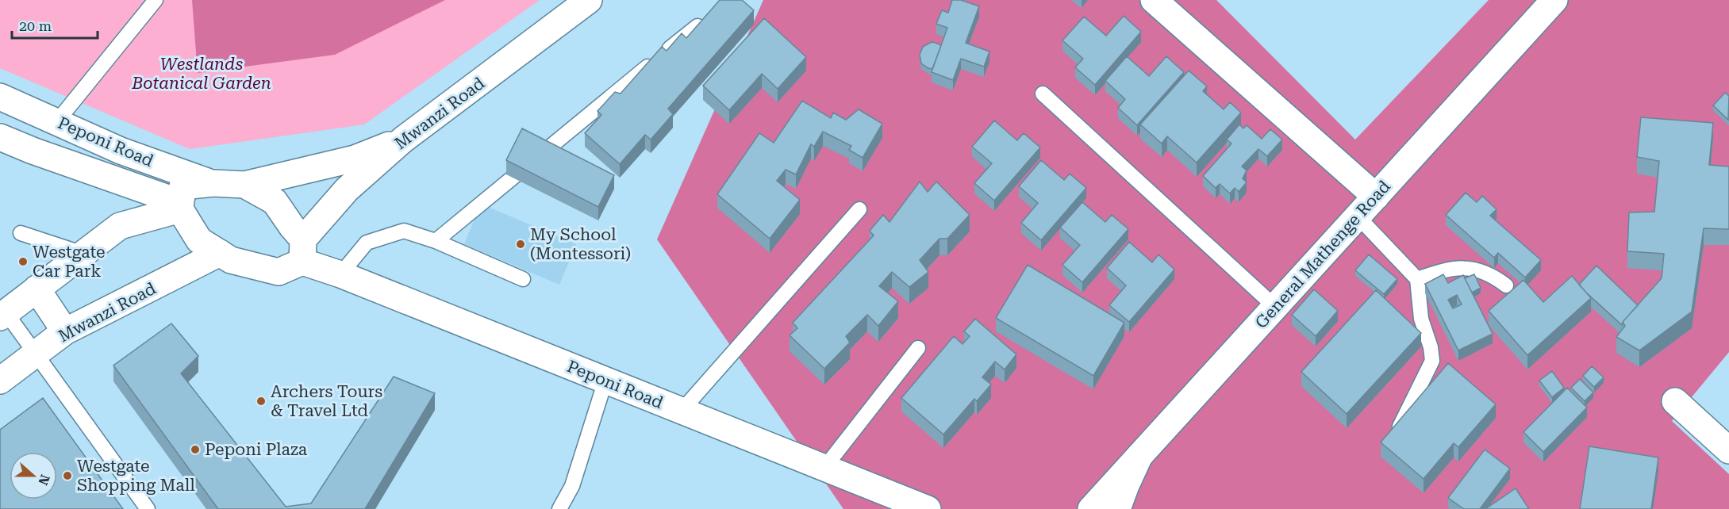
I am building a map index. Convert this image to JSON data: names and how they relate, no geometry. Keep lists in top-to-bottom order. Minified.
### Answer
{"streets":{"street":["Mwanzi Road","Peponi Road","General Mathenge Road"]},"crossings":[["Mwanzi Road","Peponi Road"]],"parks":["Westlands Botanical Garden"],"places":["My School (Montessori)","Westgate Car Park","Archers Tours & Travel Ltd","Peponi Plaza","Westgate Shopping Mall"],"scale_bar":"20 m","north":"right"}
